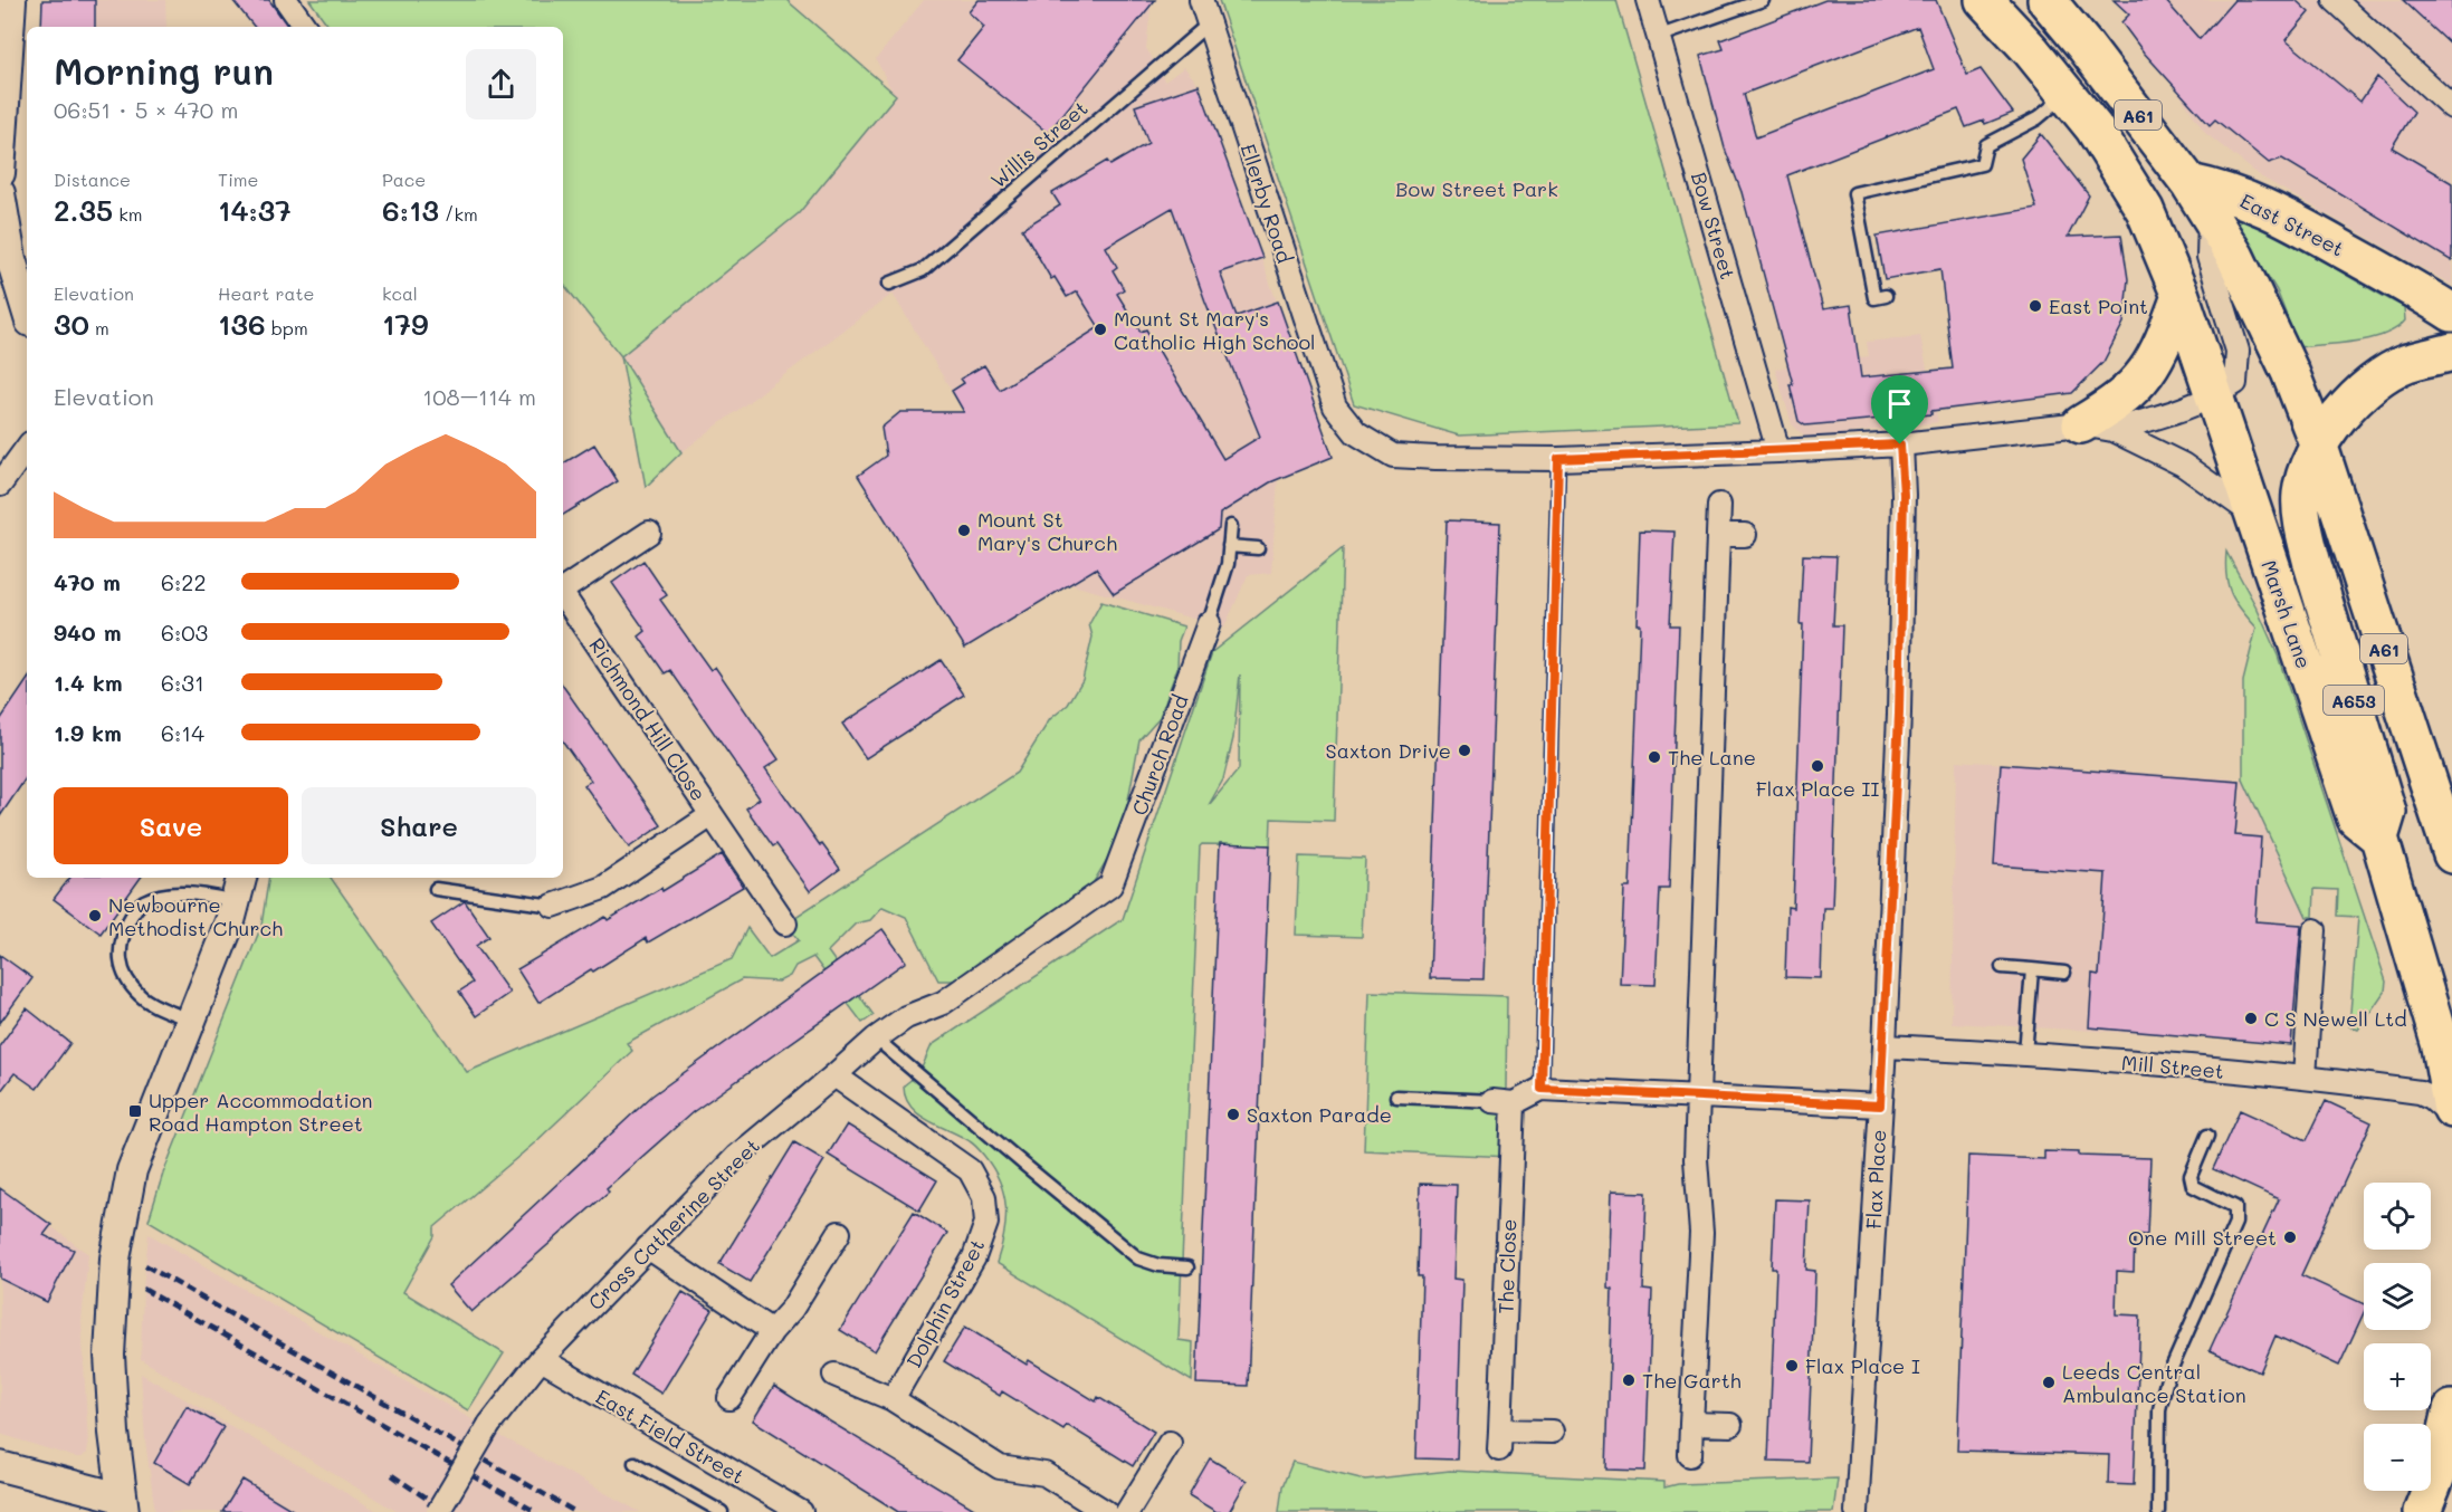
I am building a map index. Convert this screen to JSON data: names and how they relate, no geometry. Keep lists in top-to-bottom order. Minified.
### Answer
{"streets":{"highway":["A61","East Street","Marsh Lane","A653"],"street":["Ellerby Road","Bow Street","Richmond Hill Close","Church Road","Mill Street","Flax Place","Cross Catherine Street","The Close","Dolphin Street","East Field Street"],"lane":["Willis Street"]},"crossings":[["A61","East Street"],["A61","Marsh Lane"],["A61","A653"],["Willis Street","Ellerby Road"],["Ellerby Road","Bow Street"],["Ellerby Road","Marsh Lane"],["Ellerby Road","Flax Place"],["Marsh Lane","A653"],["Church Road","Cross Catherine Street"],["Mill Street","Flax Place"],["Cross Catherine Street","Dolphin Street"],["Cross Catherine Street","East Field Street"]],"parks":["Bow Street Park"],"places":{"other":["East Point","Mount St Mary's Catholic High School","Mount St Mary's Church","Saxton Drive","The Lane","Flax Place II","Newbourne Methodist Church","C S Newell Ltd","Saxton Parade","One Mill Street","Flax Place I","The Garth","Leeds Central Ambulance Station"],"transit":["Upper Accommodation Road Hampton Street"]},"page":{"heading":["Morning run","06:51 · 5 × 470 m"],"stats":[["Distance","2.35 km"],["Time","14:37"],["Pace","6:13 /km"],["Elevation","30 m"],["Heart rate","136 bpm"],["kcal","179"]],"chart":["Elevation","108–114 m"],"list":[{"name":"470 m","note":"6:22"},{"name":"940 m","note":"6:03"},{"name":"1.4 km","note":"6:31"},{"name":"1.9 km","note":"6:14"}],"buttons":["Save","Share"],"map_buttons":["+","−"]}}
